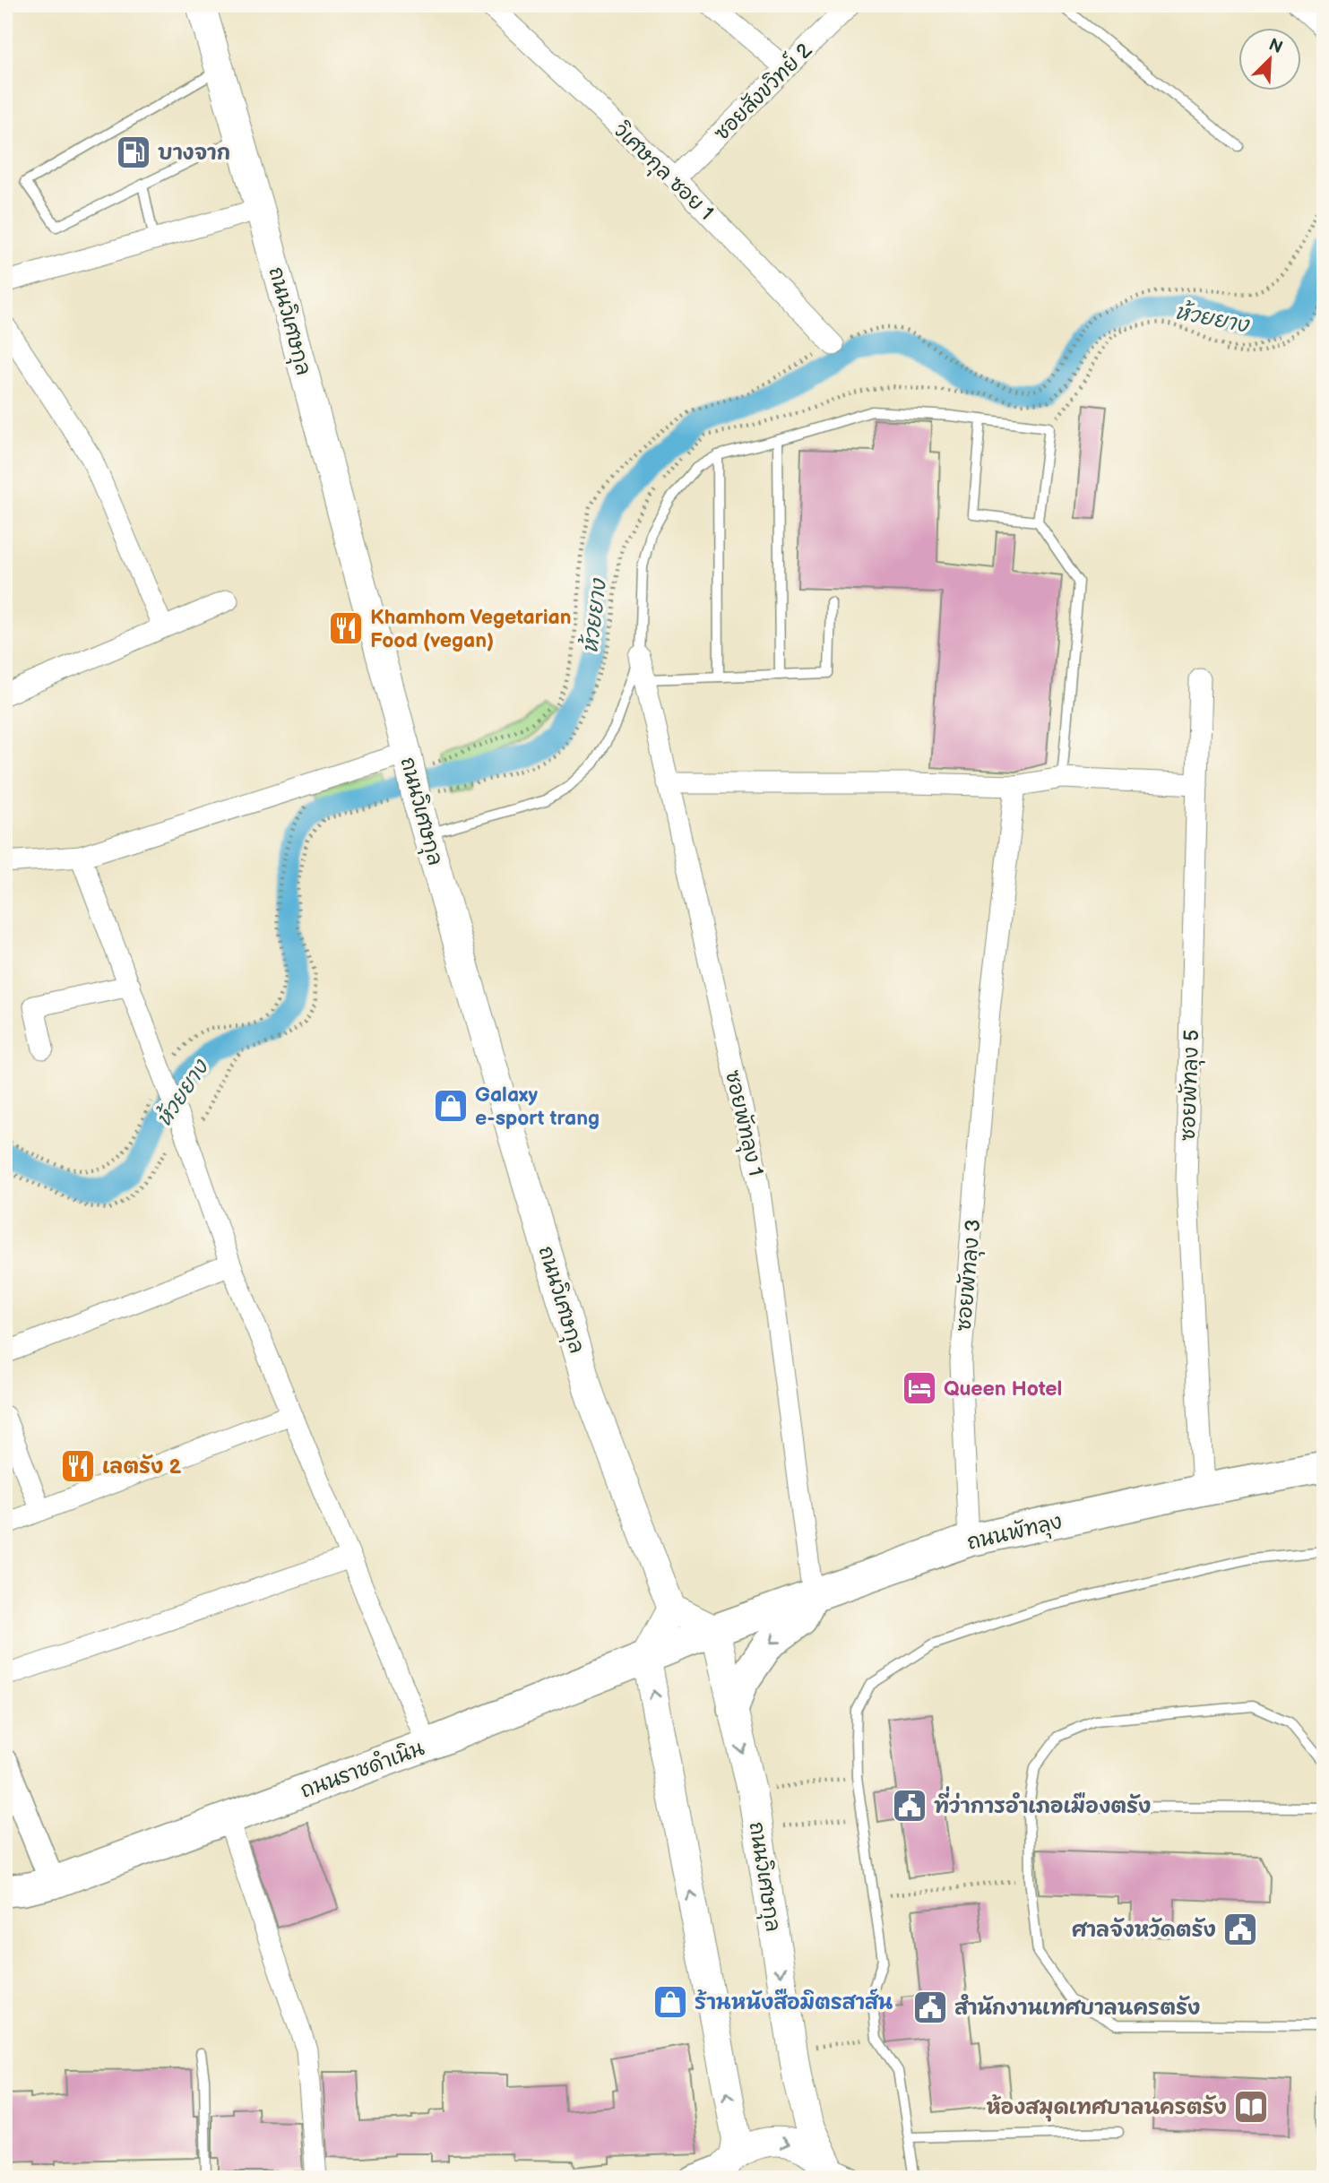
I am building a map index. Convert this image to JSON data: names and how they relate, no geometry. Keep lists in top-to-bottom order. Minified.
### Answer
{"streets":{"main road":["ถนนวิเศษกุล","ถนนพัทลุง","ถนนราชดำเนิน"],"street":["ซอยสังขวิทย์ 2","วิเศษกุล ซอย 1","ซอยพัทลุง 5","ซอยพัทลุง 1","ซอยพัทลุง 3"]},"crossings":[["ซอยสังขวิทย์ 2","วิเศษกุล ซอย 1"],["ถนนวิเศษกุล","ถนนพัทลุง"],["ถนนวิเศษกุล","ถนนราชดำเนิน"],["ซอยพัทลุง 5","ถนนพัทลุง"],["ซอยพัทลุง 1","ถนนพัทลุง"],["ซอยพัทลุง 3","ถนนพัทลุง"],["ถนนพัทลุง","ถนนราชดำเนิน"]],"water":["ห้วยยาง"],"places":{"fuel station":["บางจาก"],"restaurant":["Khamhom Vegetarian Food (vegan)","เลตรัง 2"],"shop":["Galaxy e-sport trang","ร้านหนังสือมิตรสาส์น"],"hotel":["Queen Hotel"],"public building":["ที่ว่าการอำเภอเมืองตรัง","ศาลจังหวัดตรัง","สำนักงานเทศบาลนครตรัง"],"library":["ห้องสมุดเทศบาลนครตรัง"]},"north":"top right"}
